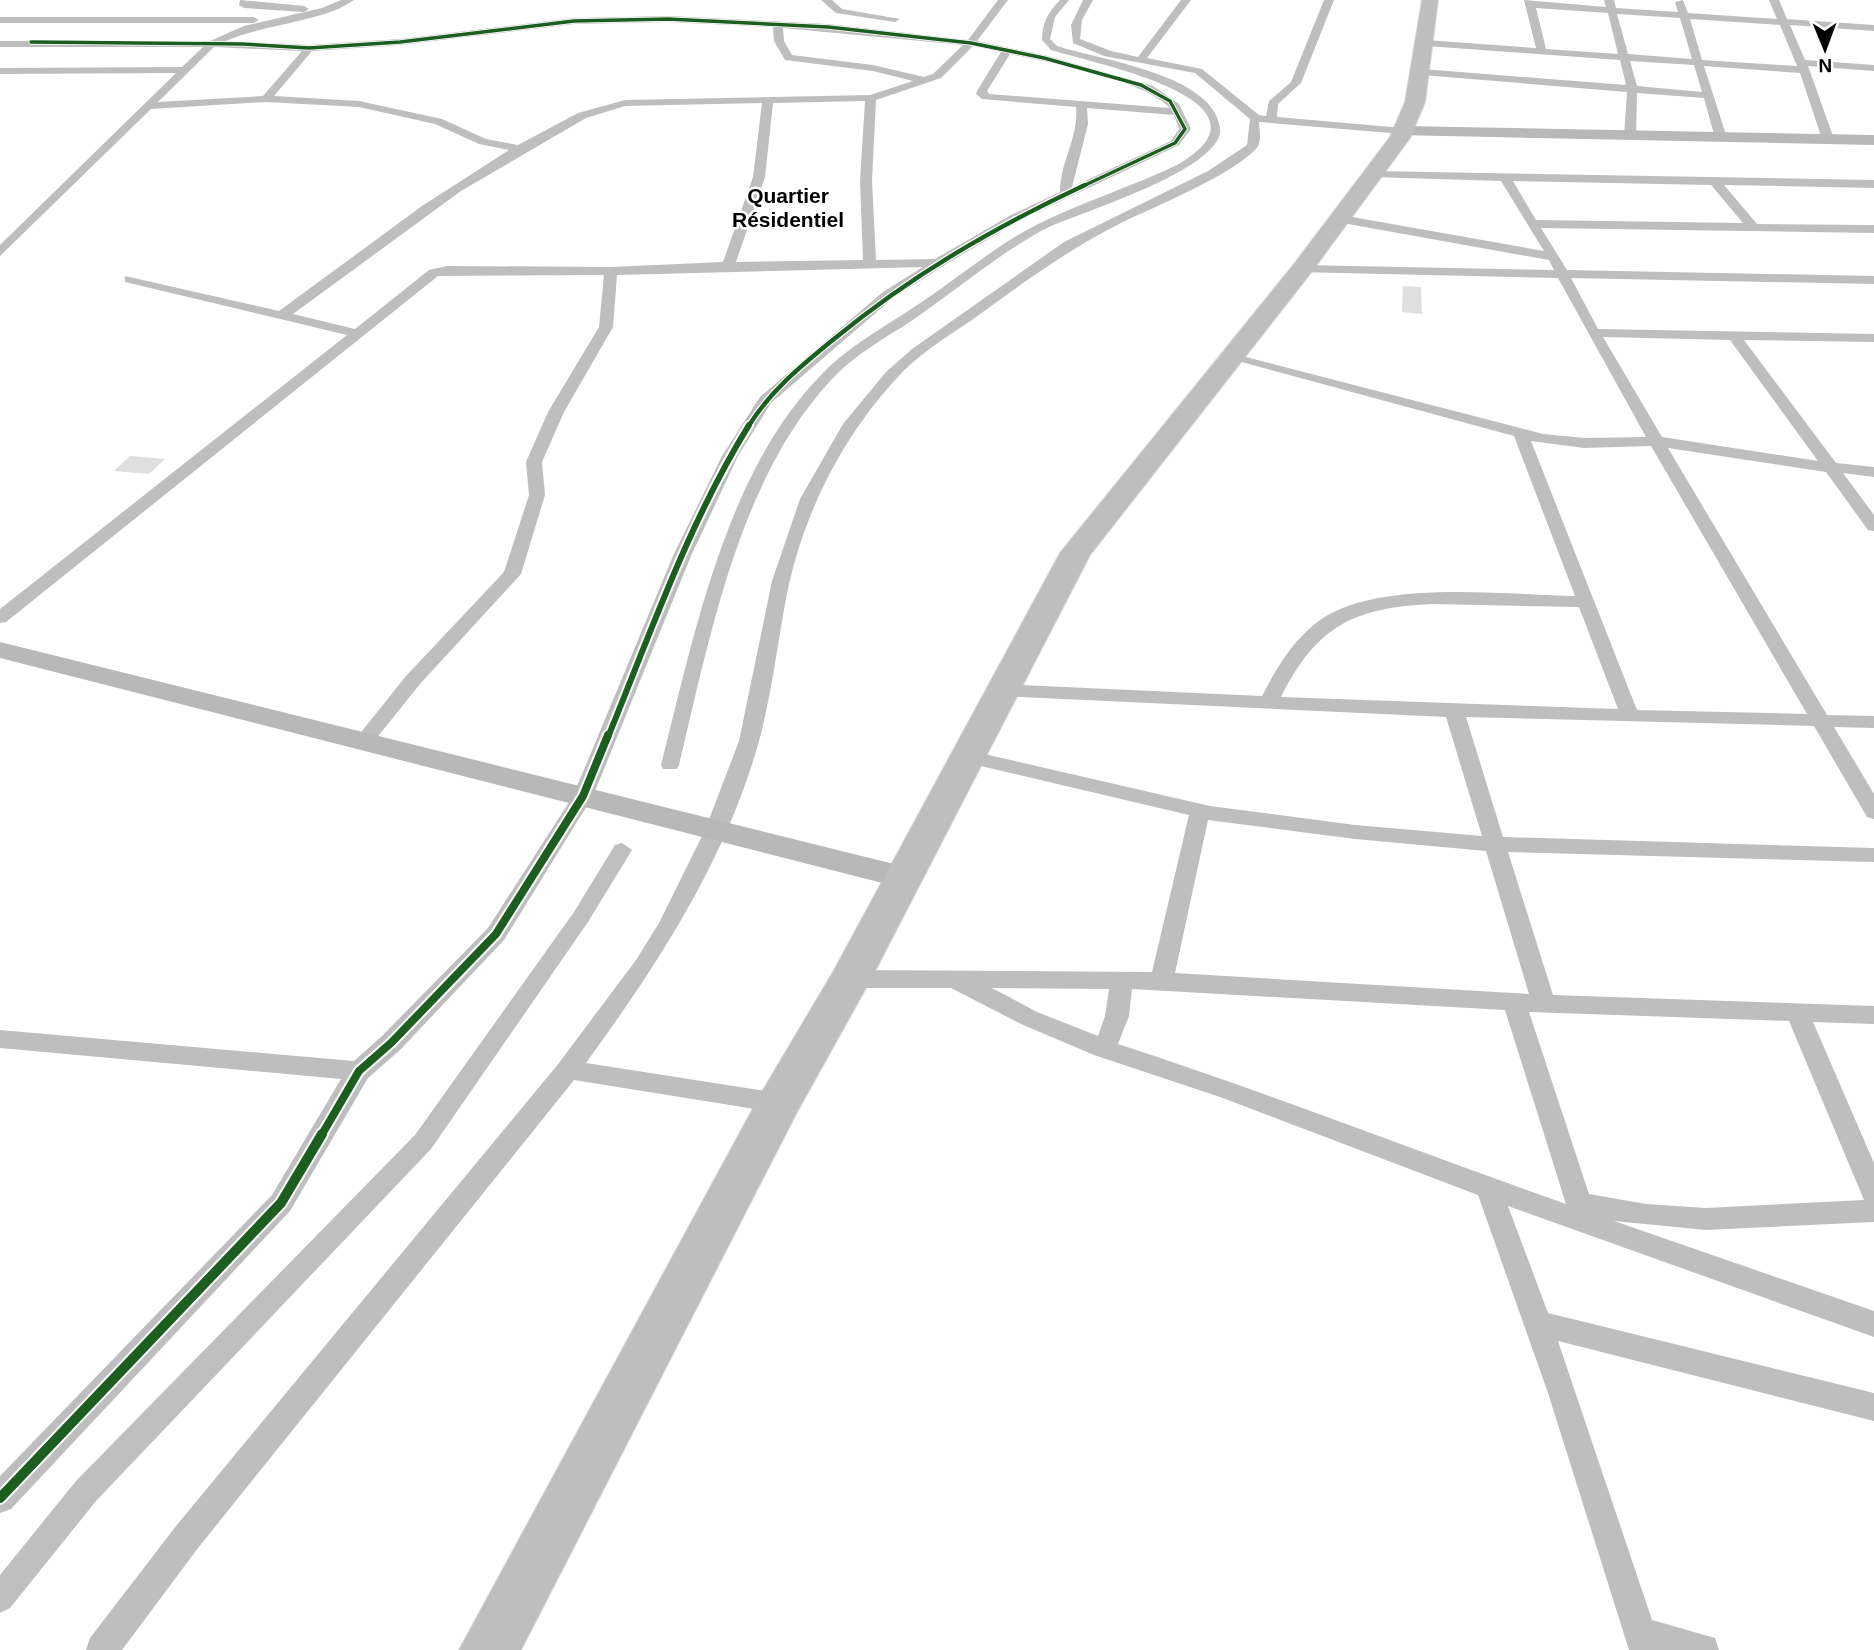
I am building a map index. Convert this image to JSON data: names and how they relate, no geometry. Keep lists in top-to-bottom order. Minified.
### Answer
{"districts":["Quartier Résidentiel"],"north":"bottom"}
